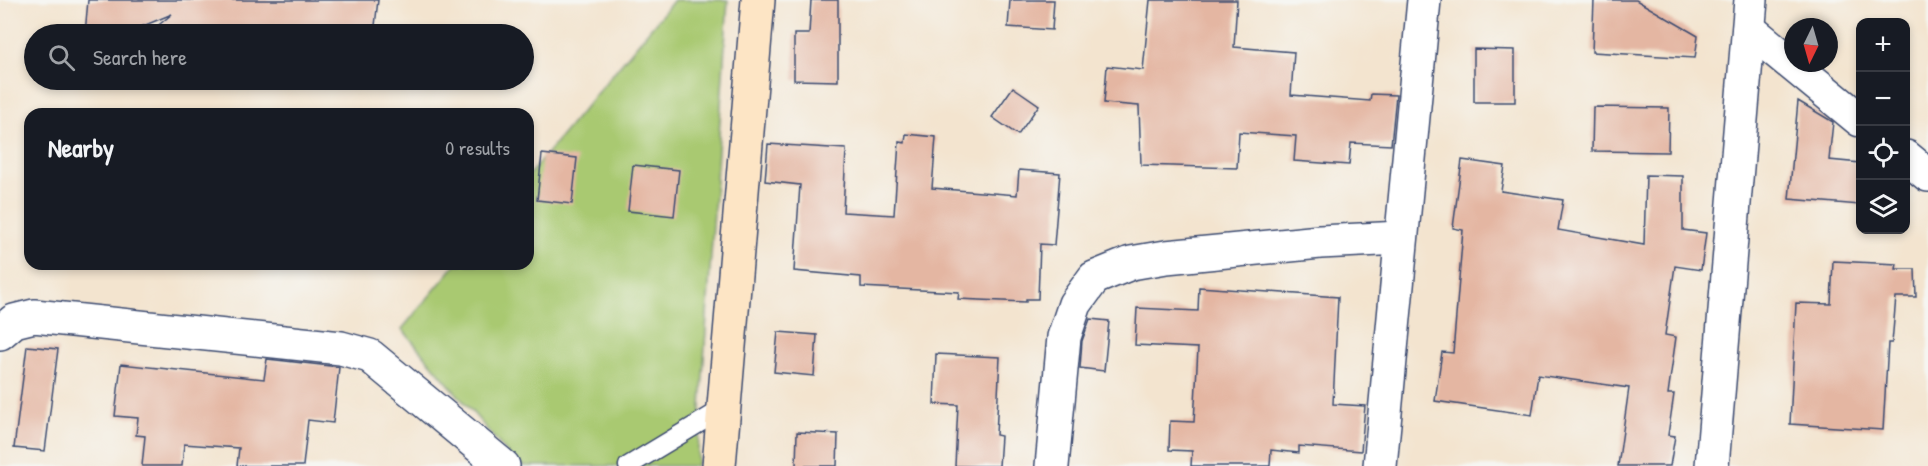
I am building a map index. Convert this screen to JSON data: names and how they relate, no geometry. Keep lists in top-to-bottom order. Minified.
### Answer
{"north":"bottom","page":{"map_buttons":["+","−"],"search":"Search here","heading":["Nearby","0 results"]}}
